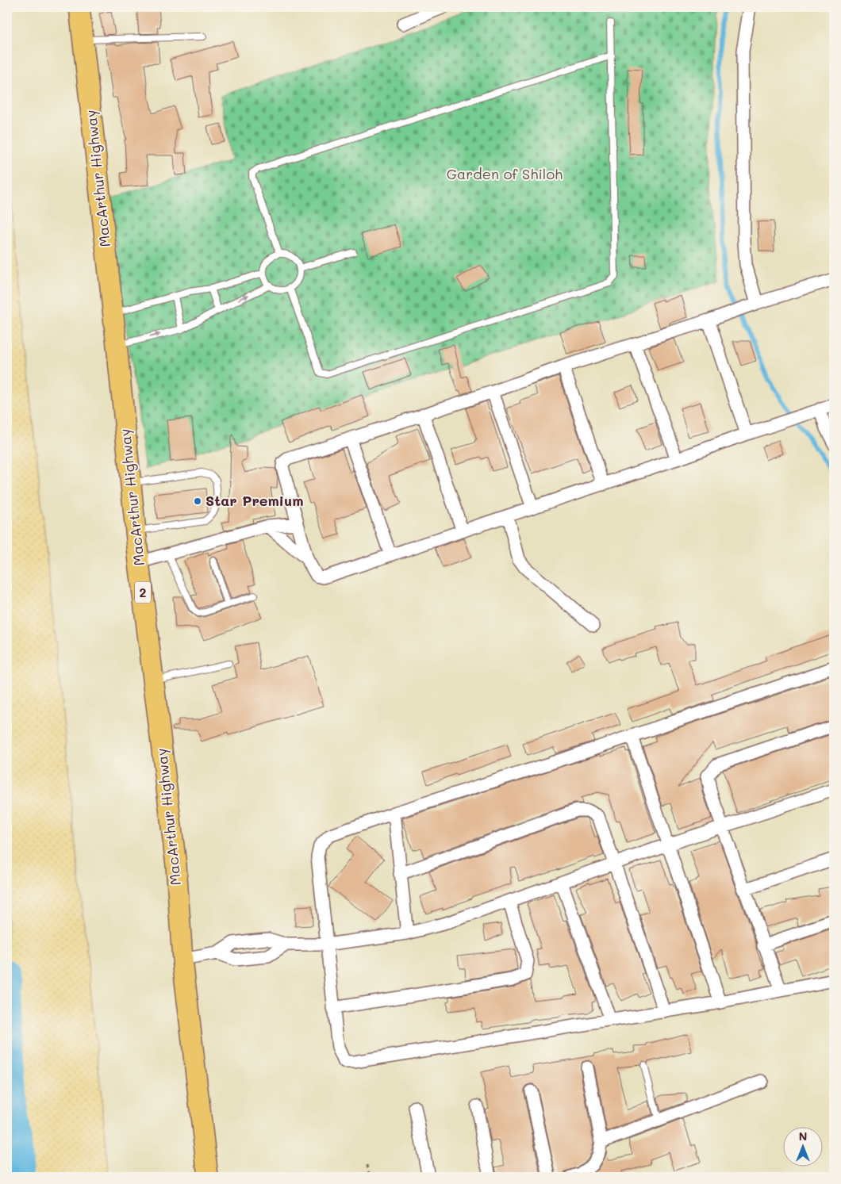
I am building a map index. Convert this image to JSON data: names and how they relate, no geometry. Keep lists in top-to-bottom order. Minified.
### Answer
{"streets":{"highway":["MacArthur Highway","2"]},"parks":["Garden of Shiloh"],"places":["Star Premium"],"north":"top"}
